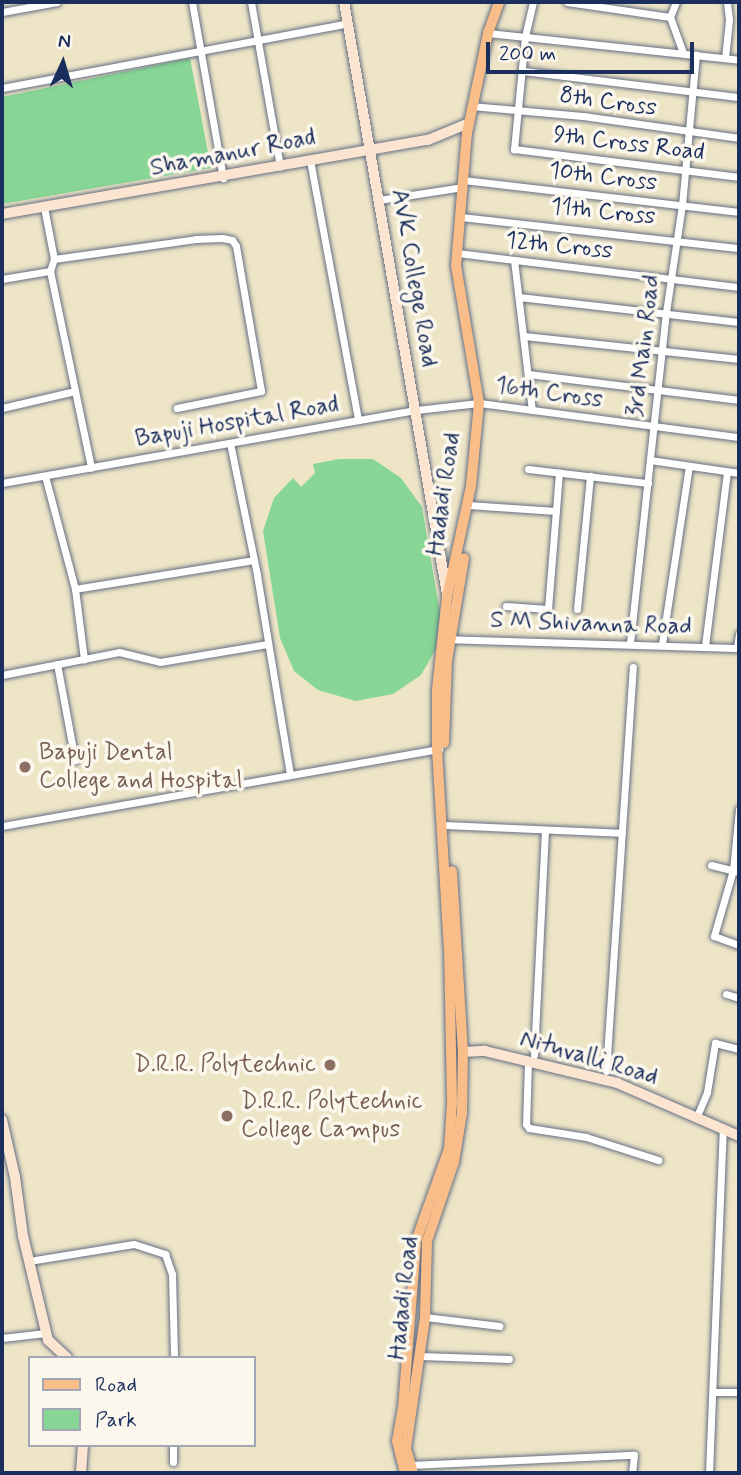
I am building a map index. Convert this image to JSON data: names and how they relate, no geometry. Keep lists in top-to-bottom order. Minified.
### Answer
{"streets":{"main road":["Shamanur Road","AVK College Road","Hadadi Road","Nituvalli Road"],"street":["8th Cross","9th Cross Road","10th Cross","11th Cross","12th Cross","3rd Main Road","16th Cross","Bapuji Hospital Road","S M Shivanna Road"]},"crossings":[["8th Cross","9th Cross Road"],["8th Cross","3rd Main Road"],["8th Cross","Hadadi Road"],["9th Cross Road","3rd Main Road"],["Shamanur Road","AVK College Road"],["Shamanur Road","Hadadi Road"],["10th Cross","AVK College Road"],["10th Cross","3rd Main Road"],["10th Cross","Hadadi Road"],["11th Cross","3rd Main Road"],["11th Cross","Hadadi Road"],["12th Cross","3rd Main Road"],["12th Cross","Hadadi Road"],["AVK College Road","Bapuji Hospital Road"],["AVK College Road","Hadadi Road"],["3rd Main Road","16th Cross"],["3rd Main Road","S M Shivanna Road"],["16th Cross","Bapuji Hospital Road"],["16th Cross","Hadadi Road"],["Bapuji Hospital Road","Hadadi Road"],["Hadadi Road","S M Shivanna Road"],["Hadadi Road","Nituvalli Road"]],"places":["Bapuji Dental College and Hospital","D.R.R. Polytechnic","D.R.R. Polytechnic College Campus"],"legend":["Road","Park"],"scale_bar":"200 m","north":"top"}
